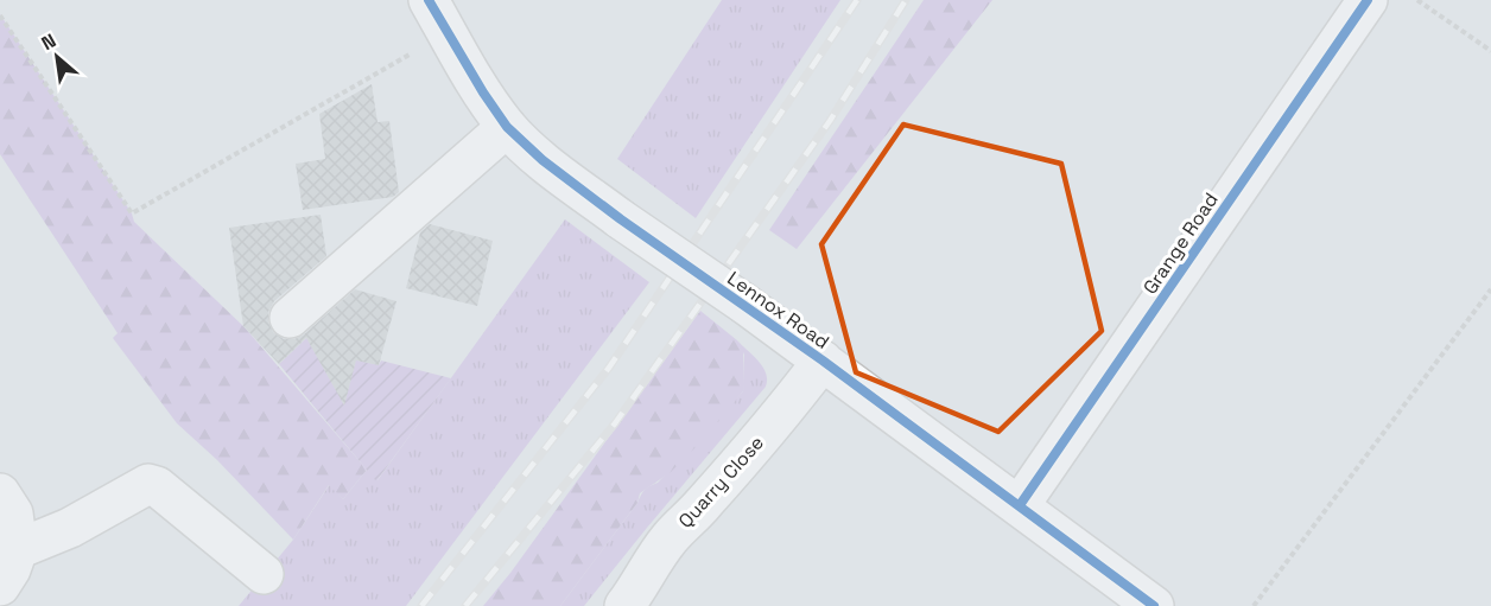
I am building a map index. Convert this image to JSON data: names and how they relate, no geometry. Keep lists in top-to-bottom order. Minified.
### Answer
{"streets":{"street":["Grange Road","Lennox Road","Quarry Close"]},"crossings":[["Grange Road","Lennox Road"],["Lennox Road","Quarry Close"]],"north":"top left"}
